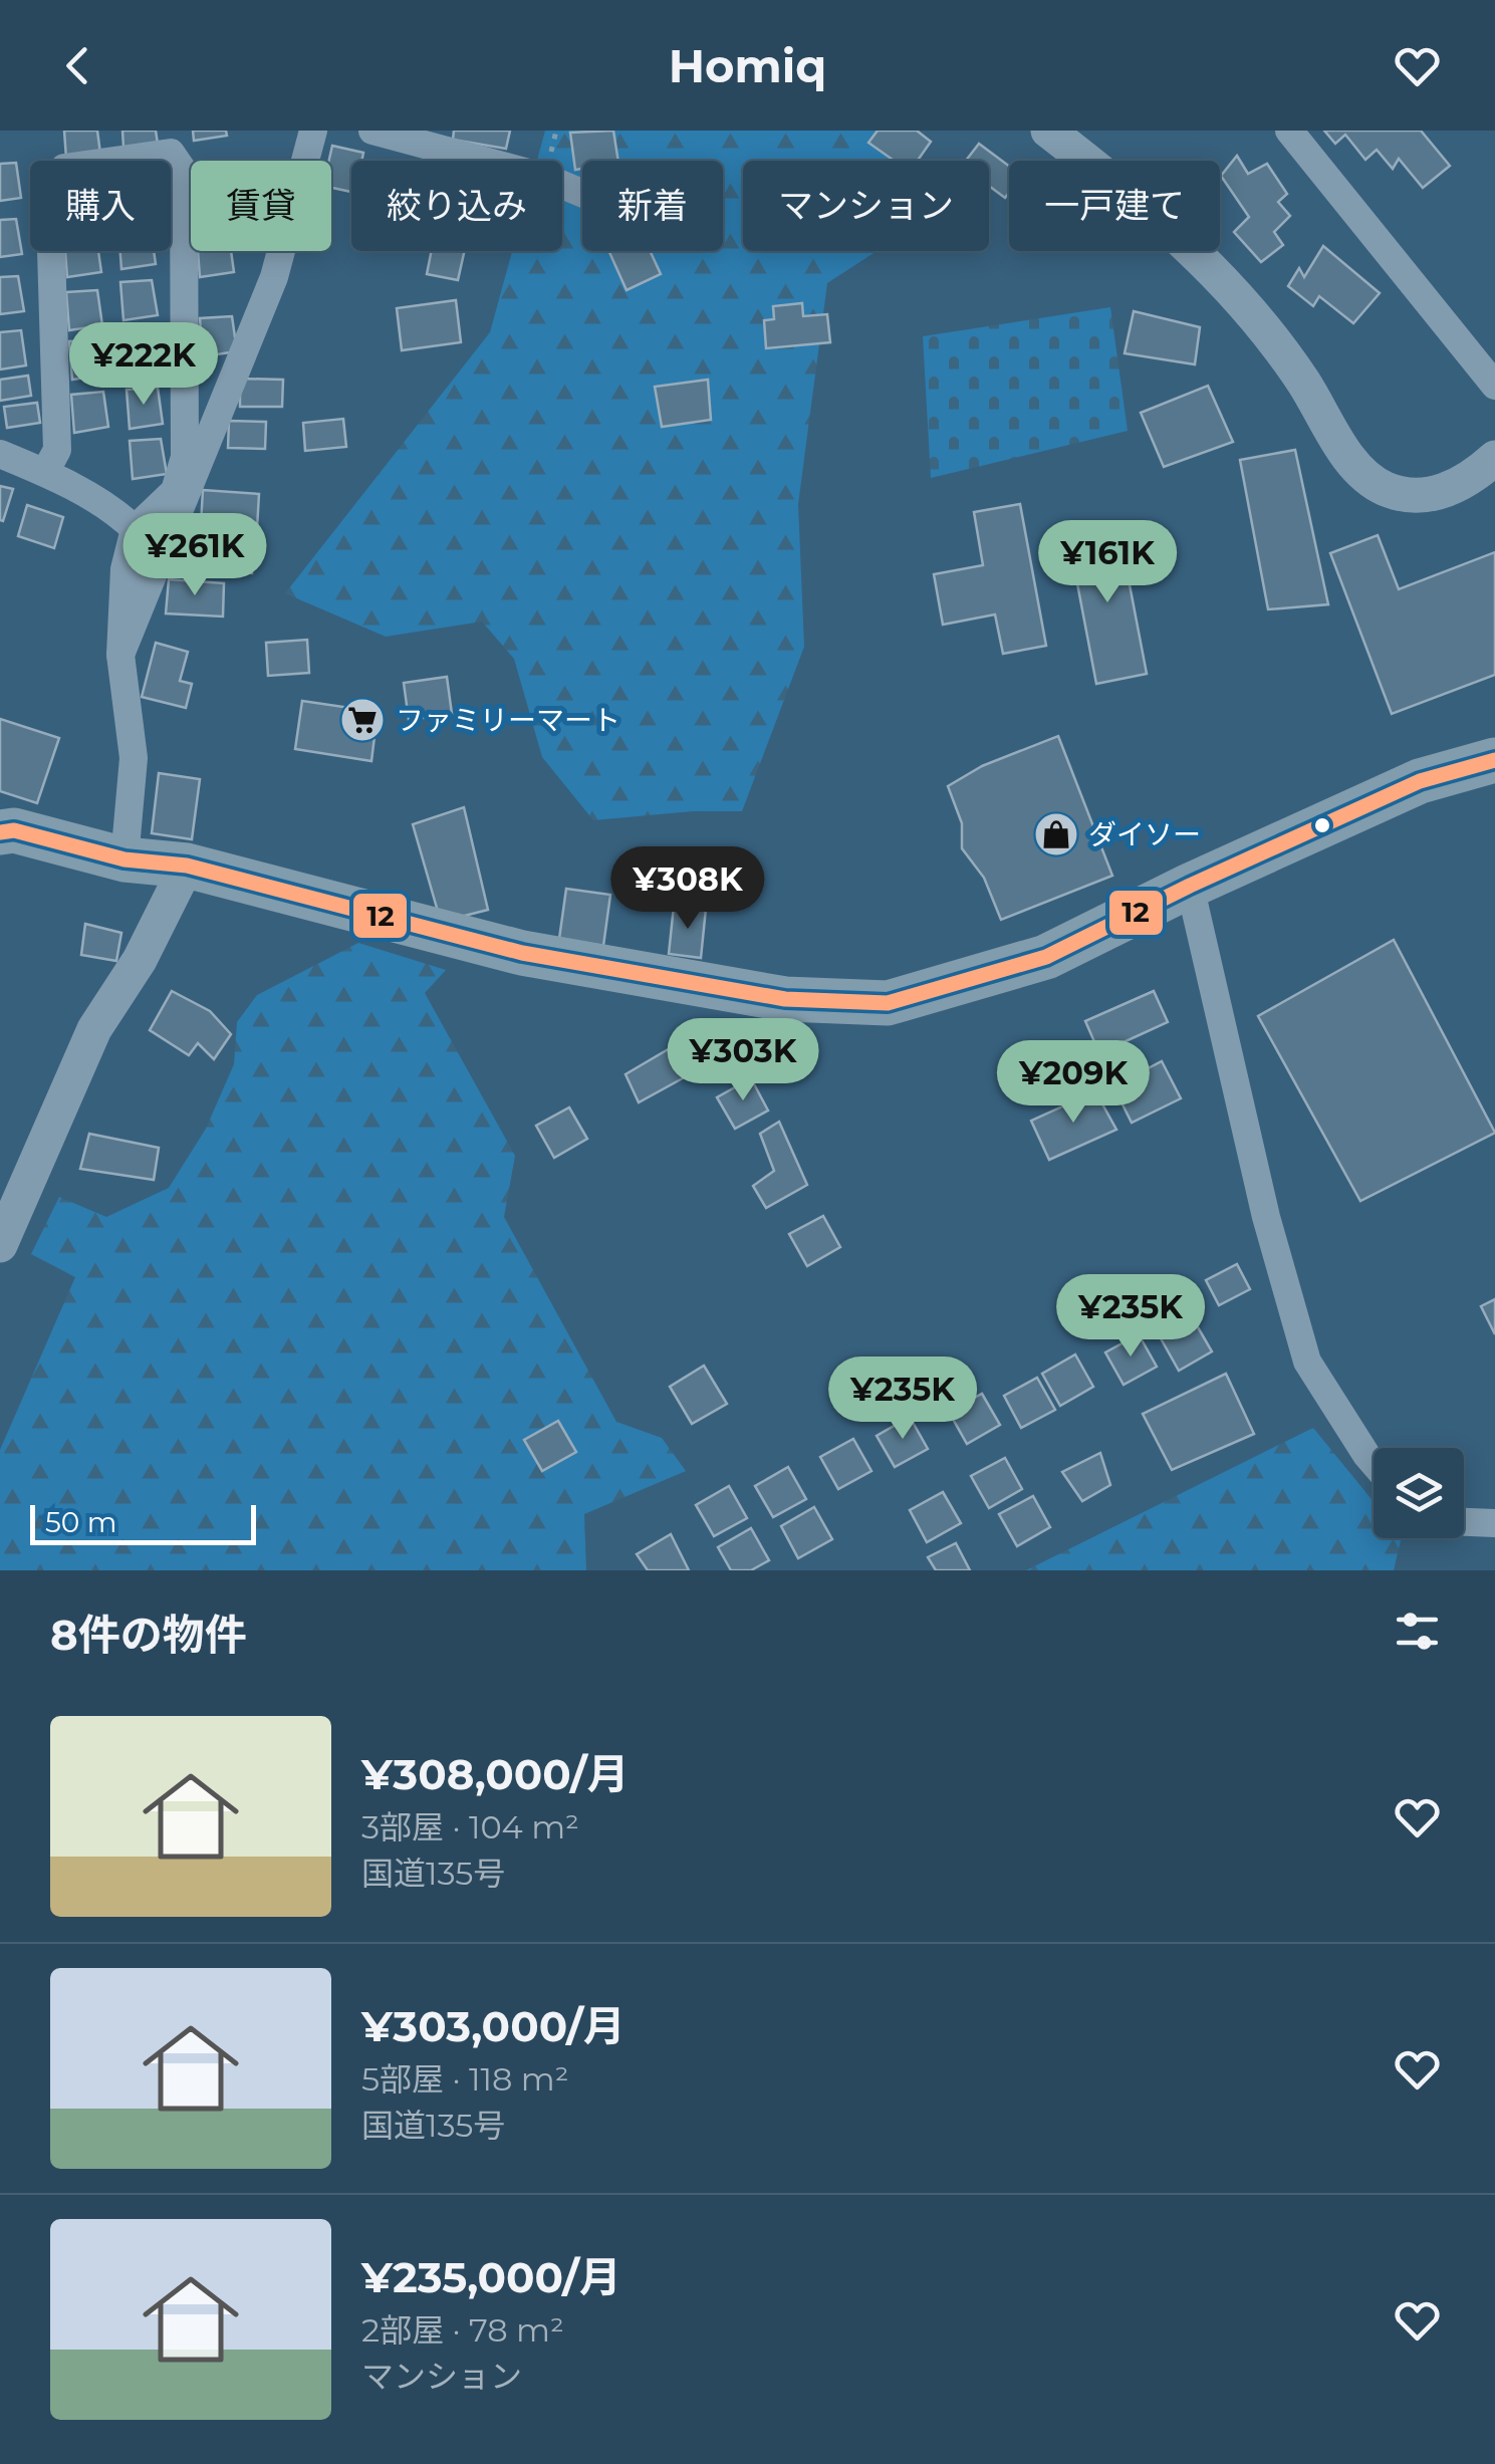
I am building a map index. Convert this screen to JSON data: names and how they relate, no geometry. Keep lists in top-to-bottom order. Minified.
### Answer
{"places":{"supermarket":["ファミリーマート"],"shop":["ダイソー"]},"lines":["transit line 12"],"scale_bar":"50 m","page":{"header":"Homiq","chip":["購入","賃貸","絞り込み","新着","マンション","一戸建て"],"price":["¥222K","¥261K","¥161K","¥308K","¥303K","¥209K","¥235K","¥235K"],"scale":"50 m","heading":"8件の物件","list":[{"name":"¥308,000/月","note":"3部屋 · 104 m² · 国道135号"},{"name":"¥303,000/月","note":"5部屋 · 118 m² · 国道135号"},{"name":"¥235,000/月","note":"2部屋 · 78 m² · マンション"}]}}
